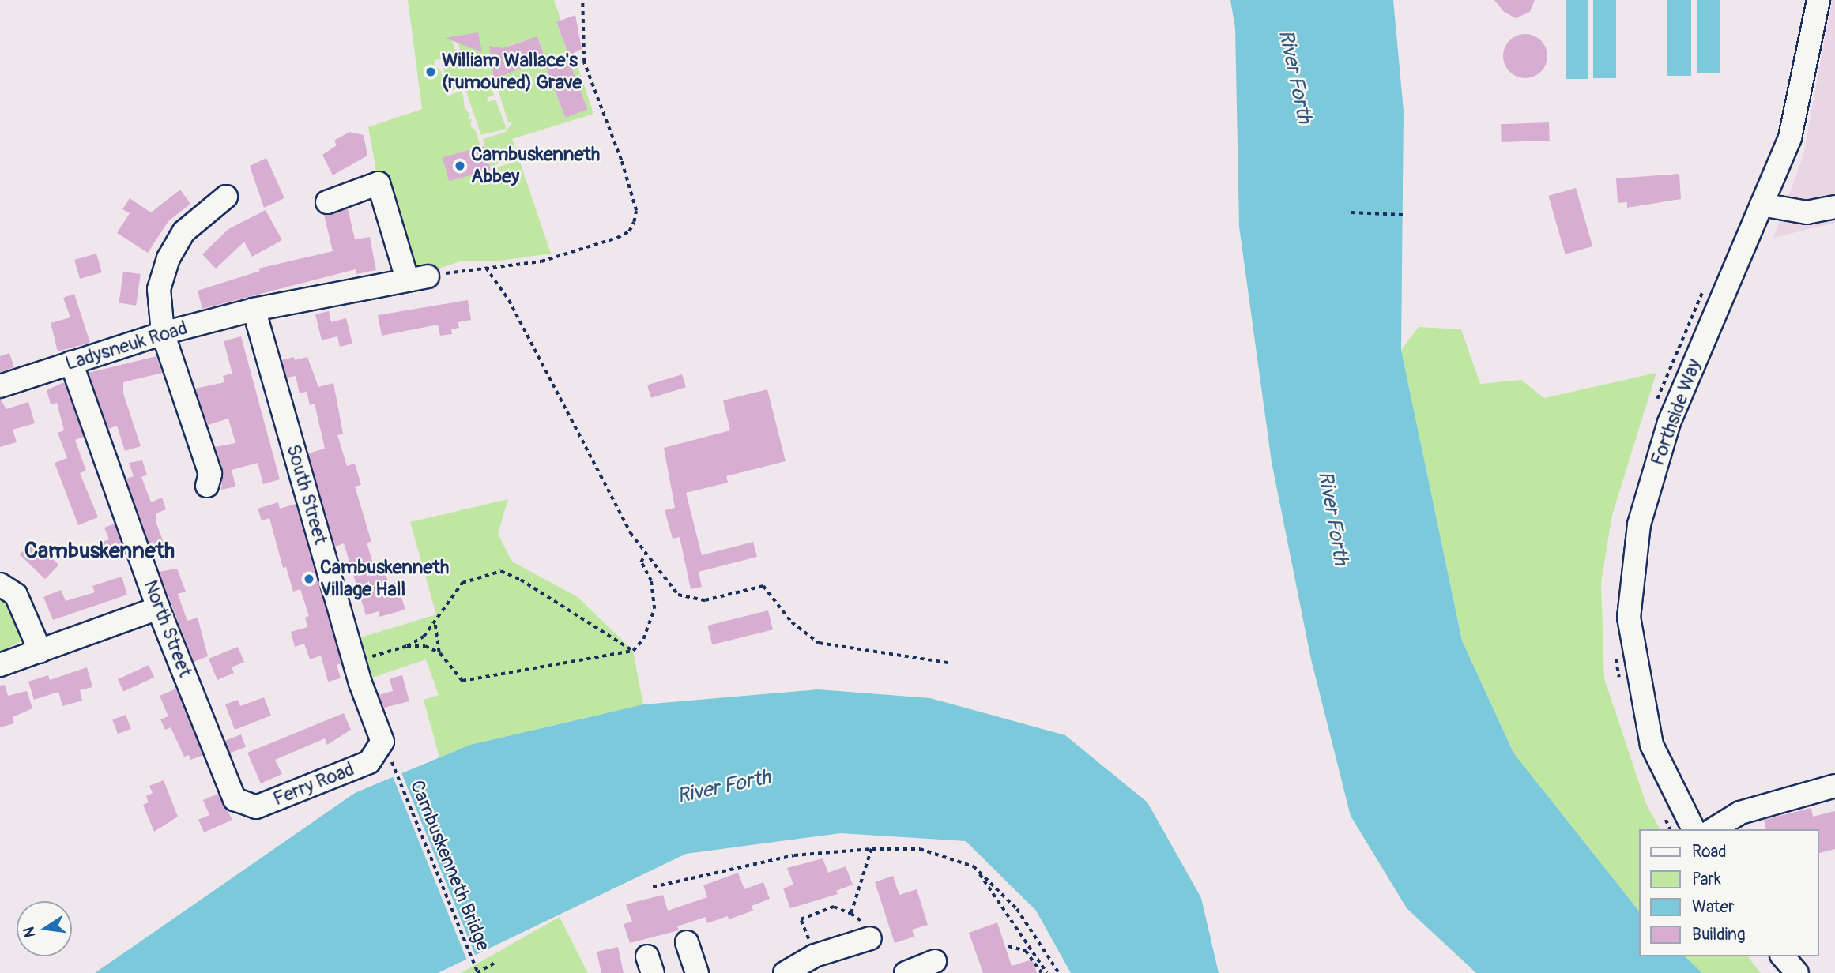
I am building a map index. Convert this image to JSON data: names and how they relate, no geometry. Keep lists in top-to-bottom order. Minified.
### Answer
{"streets":{"street":["Ladysneuk Road","Forthside Way","South Street","North Street","Ferry Road"],"path":["Cambuskenneth Bridge"]},"crossings":[["Ladysneuk Road","South Street"],["Ladysneuk Road","North Street"],["South Street","Ferry Road"],["North Street","Ferry Road"]],"districts":["Cambuskenneth"],"water":["River Forth"],"places":["William Wallace's (rumoured) Grave","Cambuskenneth Abbey","Cambuskenneth Village Hall"],"legend":["Road","Park","Water","Building"],"north":"left"}
